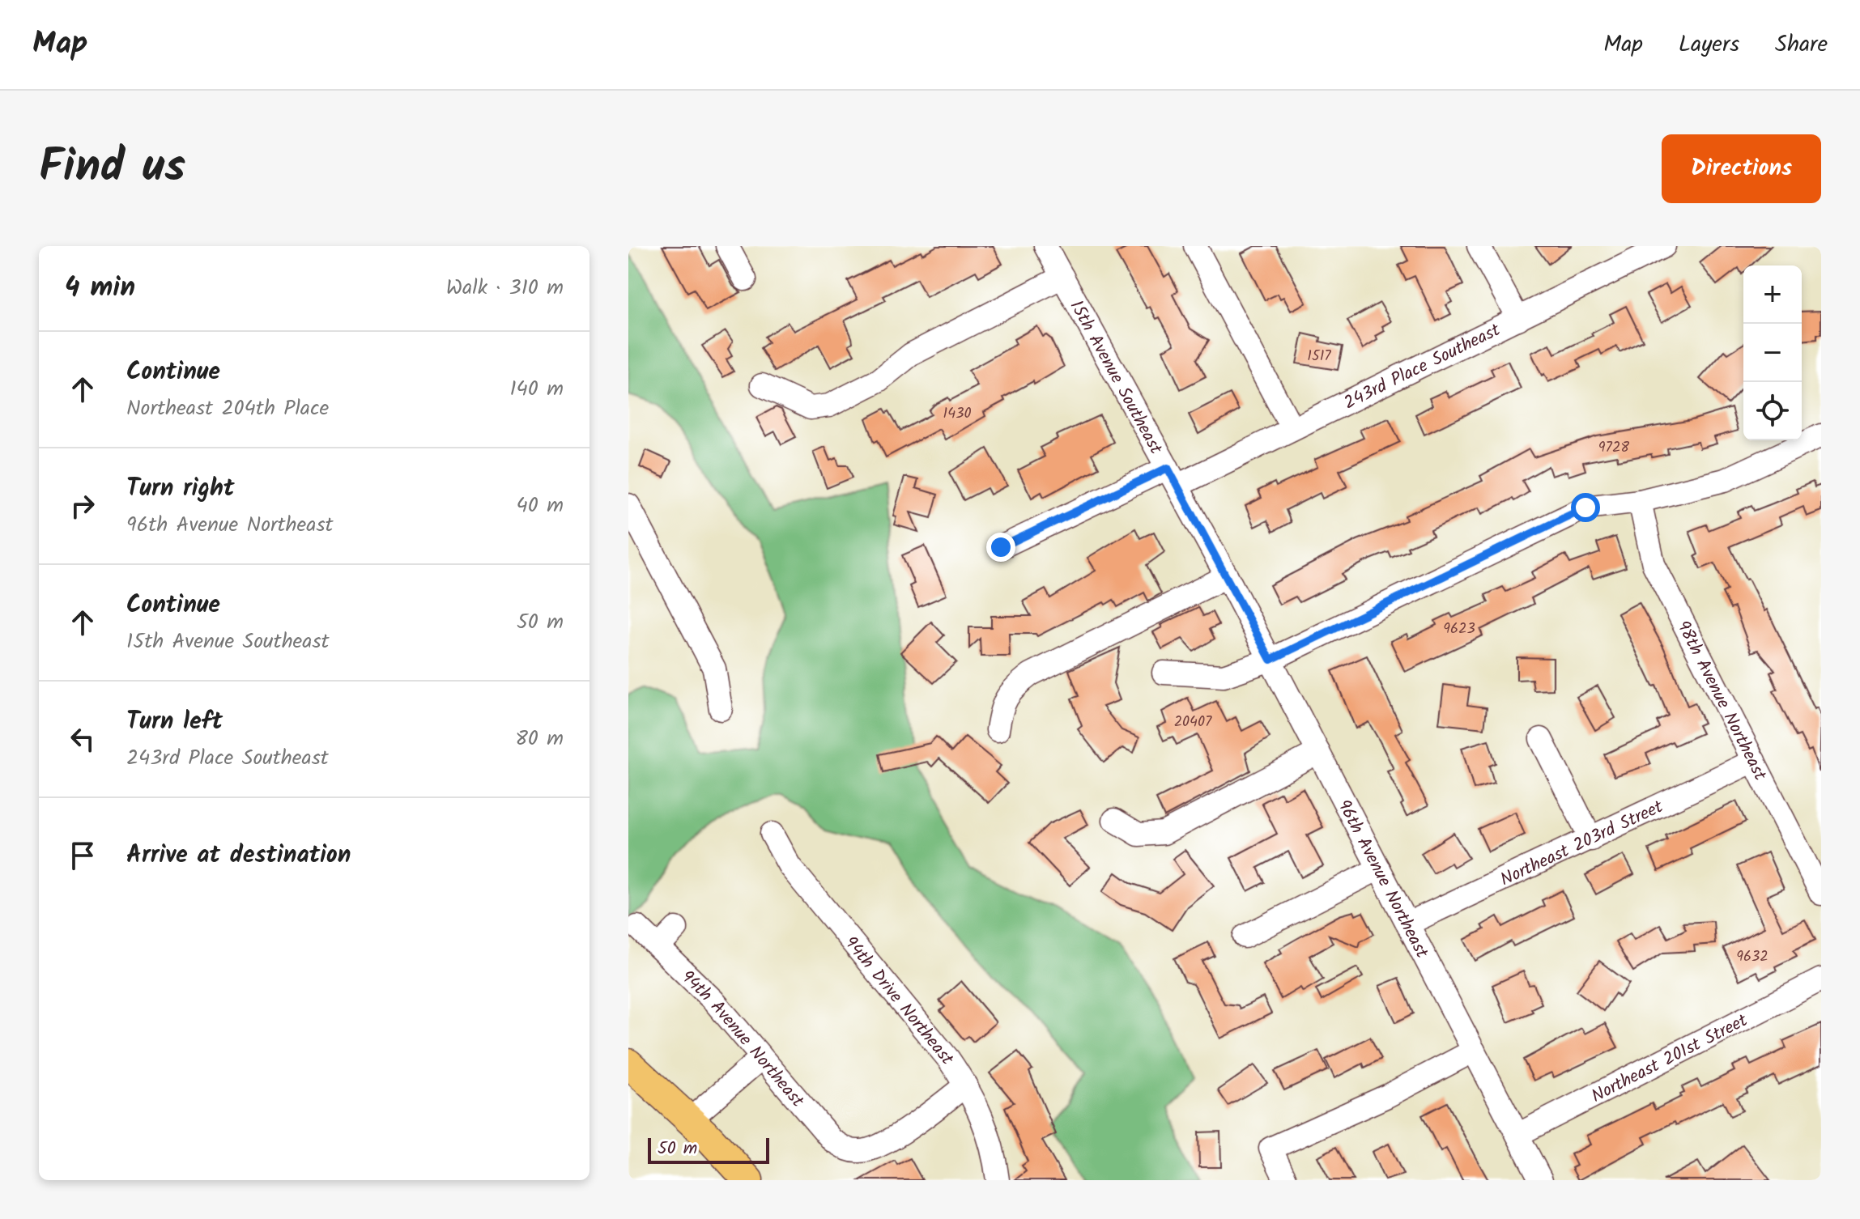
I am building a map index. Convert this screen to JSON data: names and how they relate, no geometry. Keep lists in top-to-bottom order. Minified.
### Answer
{"streets":{"street":["243rd Place Southeast","15th Avenue Southeast","98th Avenue Northeast","Northeast 203rd Street","96th Avenue Northeast","94th Drive Northeast","94th Avenue Northeast","Northeast 201st Street"]},"crossings":[["243rd Place Southeast","15th Avenue Southeast"],["15th Avenue Southeast","96th Avenue Northeast"],["98th Avenue Northeast","Northeast 203rd Street"],["Northeast 203rd Street","96th Avenue Northeast"],["96th Avenue Northeast","Northeast 201st Street"],["94th Drive Northeast","94th Avenue Northeast"]],"house_numbers":["1517","1430","9728","9623","20407","9632"],"scale_bar":"50 m","page":{"header":"Map","nav":["Map","Layers","Share"],"title":"Find us","buttons":"Directions","heading":["4 min","Walk · 310 m"],"map_buttons":["+","−"],"list":[["Continue","Northeast 204th Place","140 m"],["Turn right","96th Avenue Northeast","40 m"],["Continue","15th Avenue Southeast","50 m"],["Turn left","243rd Place Southeast","80 m"],"Arrive at destination"],"scale":"50 m"}}
